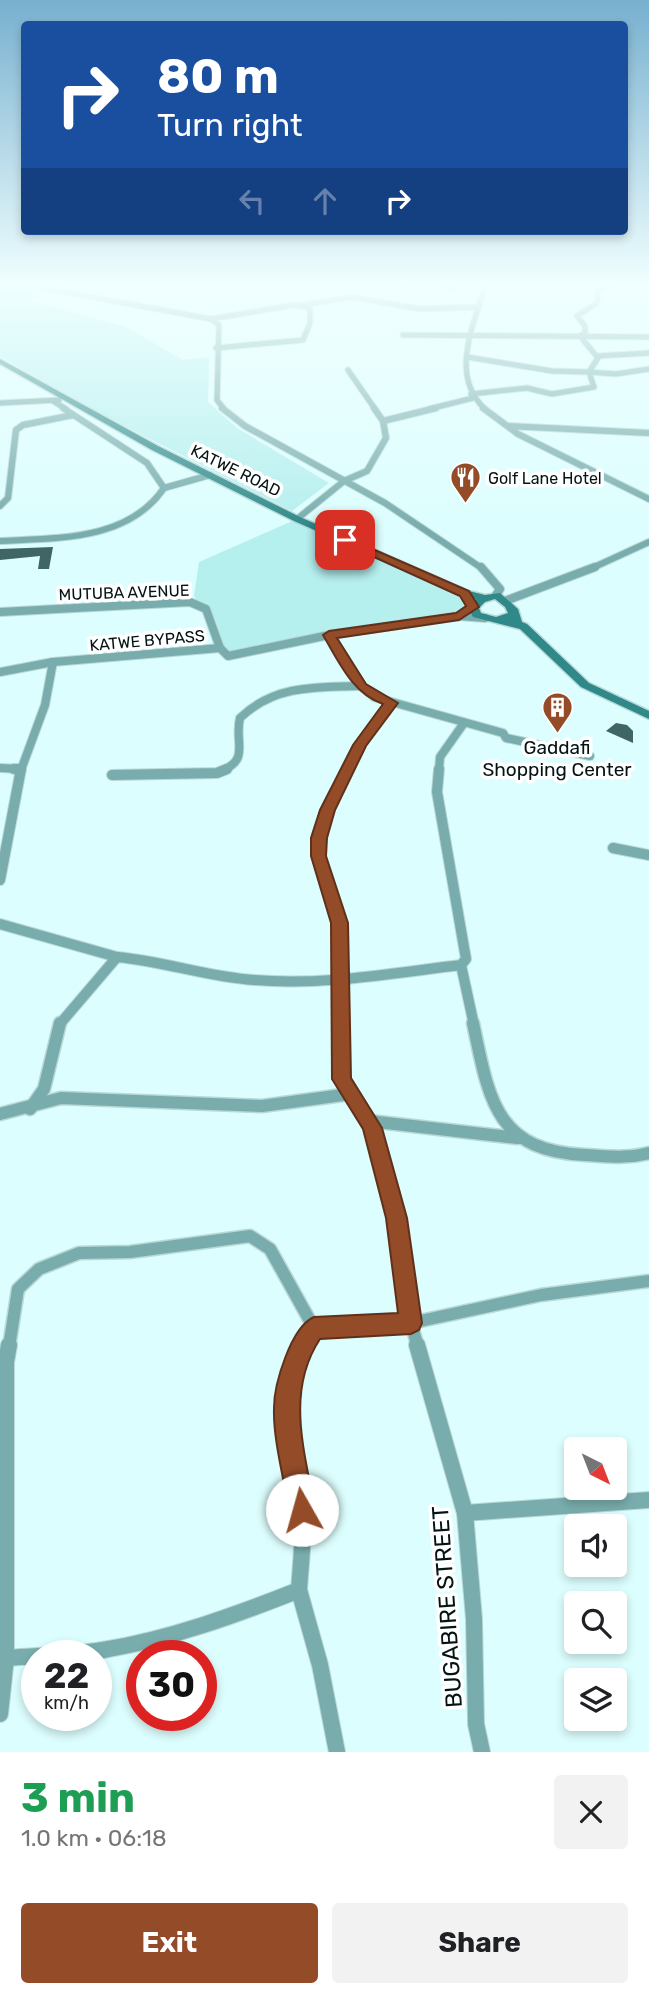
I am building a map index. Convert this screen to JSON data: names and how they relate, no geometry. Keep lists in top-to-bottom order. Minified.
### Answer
{"streets":{"street":["KATWE ROAD","MUTUBA AVENUE","KATWE BYPASS","BUGABIRE STREET"]},"crossings":[["MUTUBA AVENUE","KATWE BYPASS"]],"places":{"restaurant":["Golf Lane Hotel"],"building":["Gaddafi Shopping Center"]},"north":"bottom right","page":{"turn":["80 m","Turn right"],"speed":"22 km/h","limit":"30","heading":["3 min","1.0 km · 06:18"],"buttons":["Exit","Share"]}}
